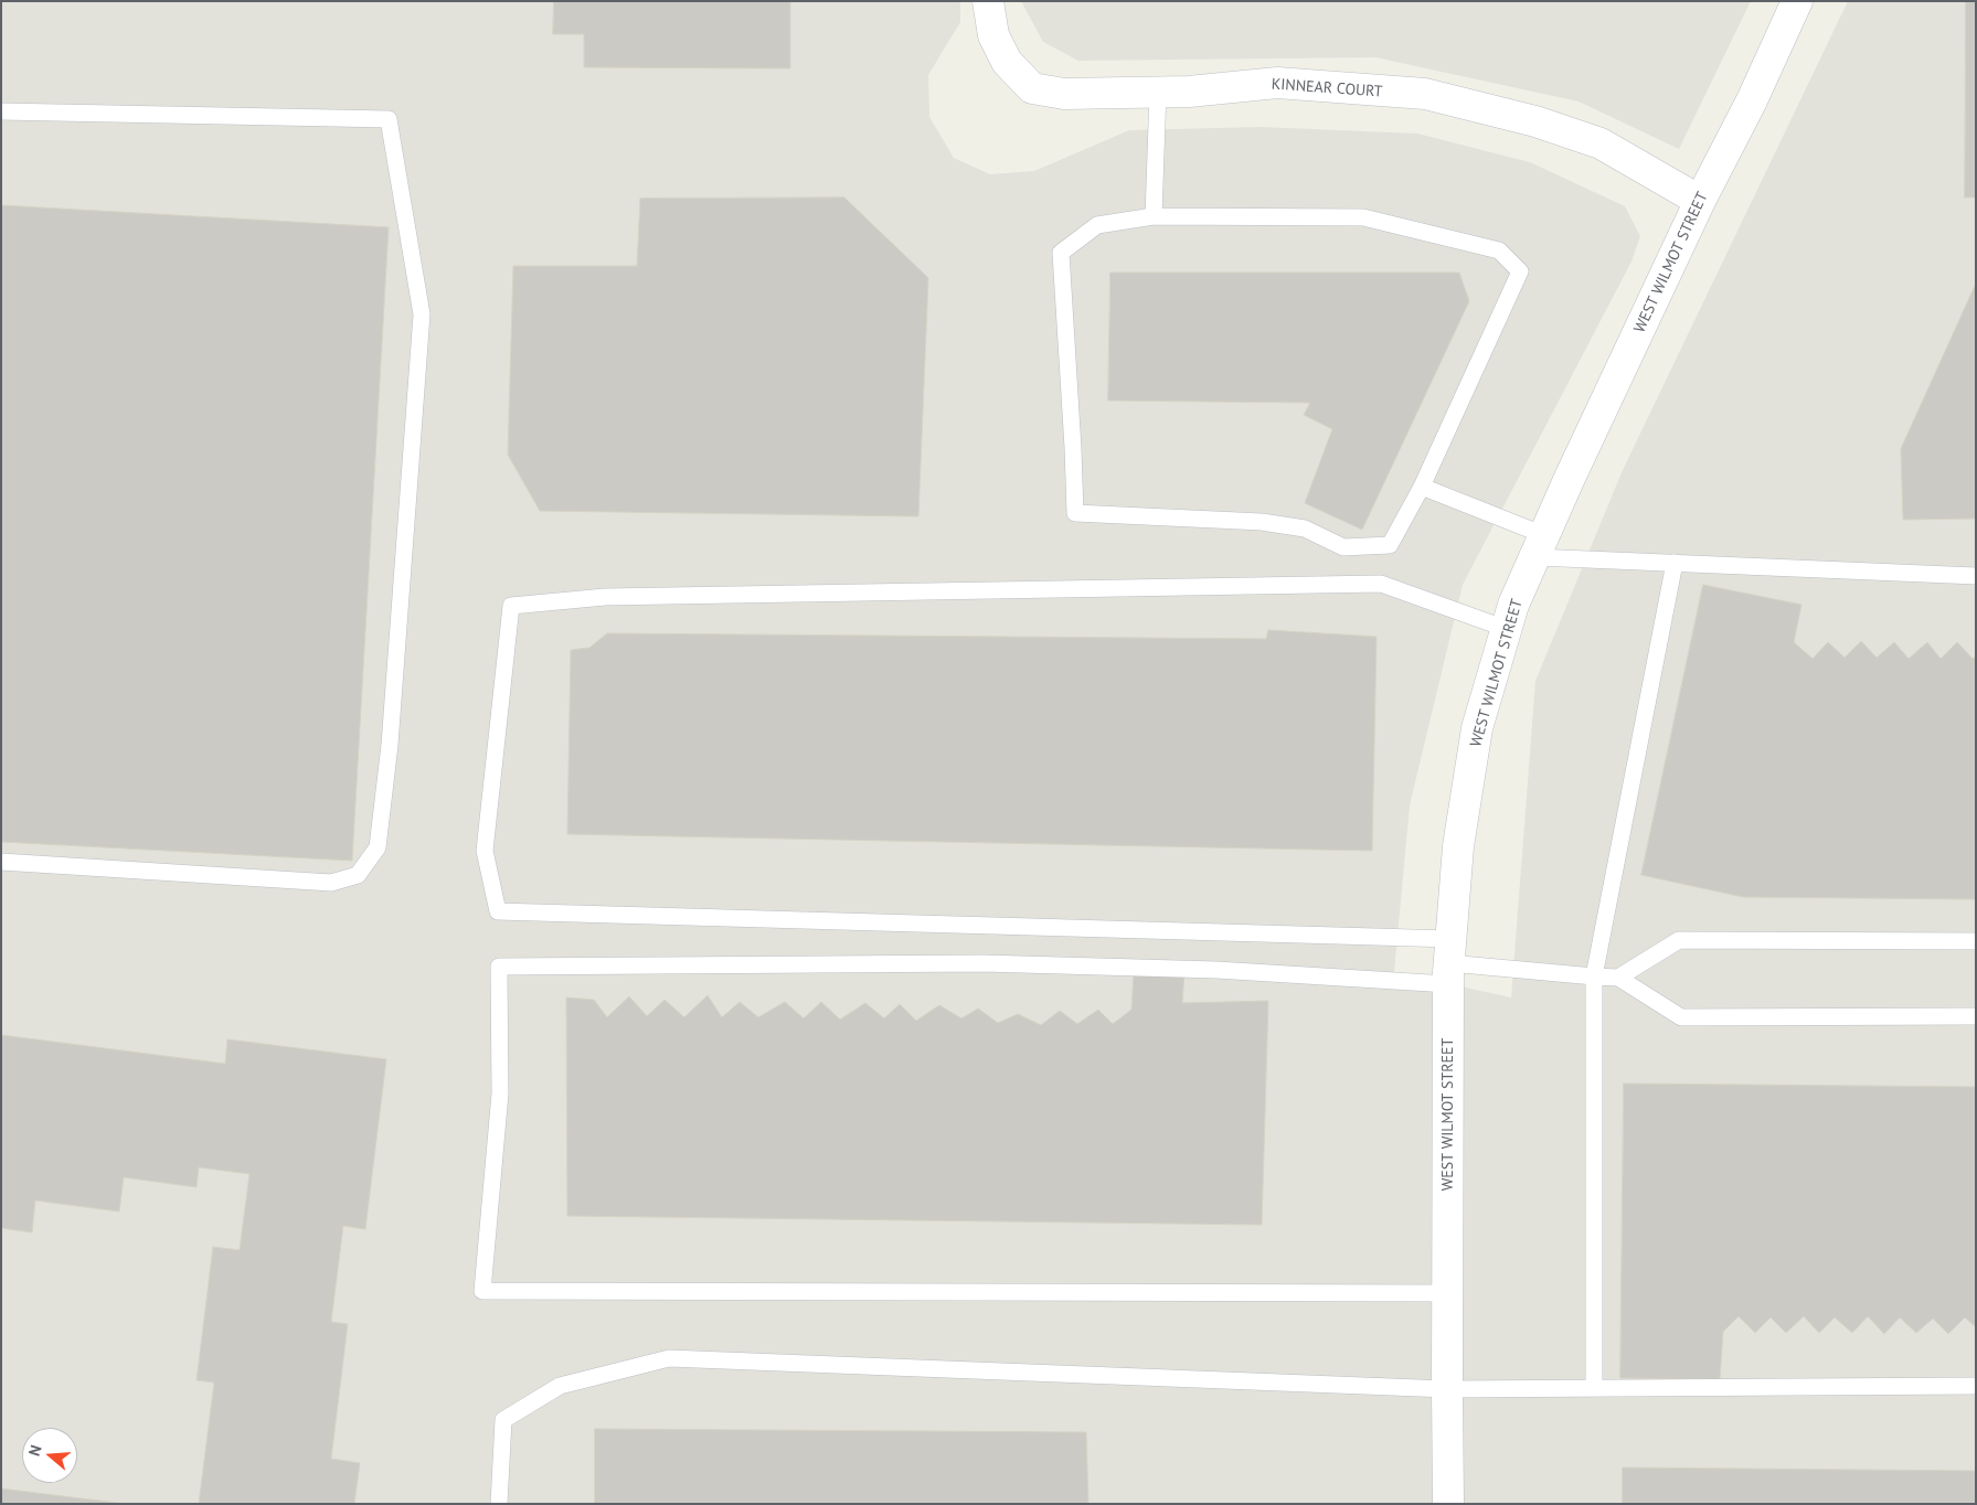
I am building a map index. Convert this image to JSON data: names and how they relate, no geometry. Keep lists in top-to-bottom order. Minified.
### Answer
{"streets":{"street":["KINNEAR COURT","WEST WILMOT STREET"]},"crossings":[["KINNEAR COURT","WEST WILMOT STREET"]],"north":"left"}
